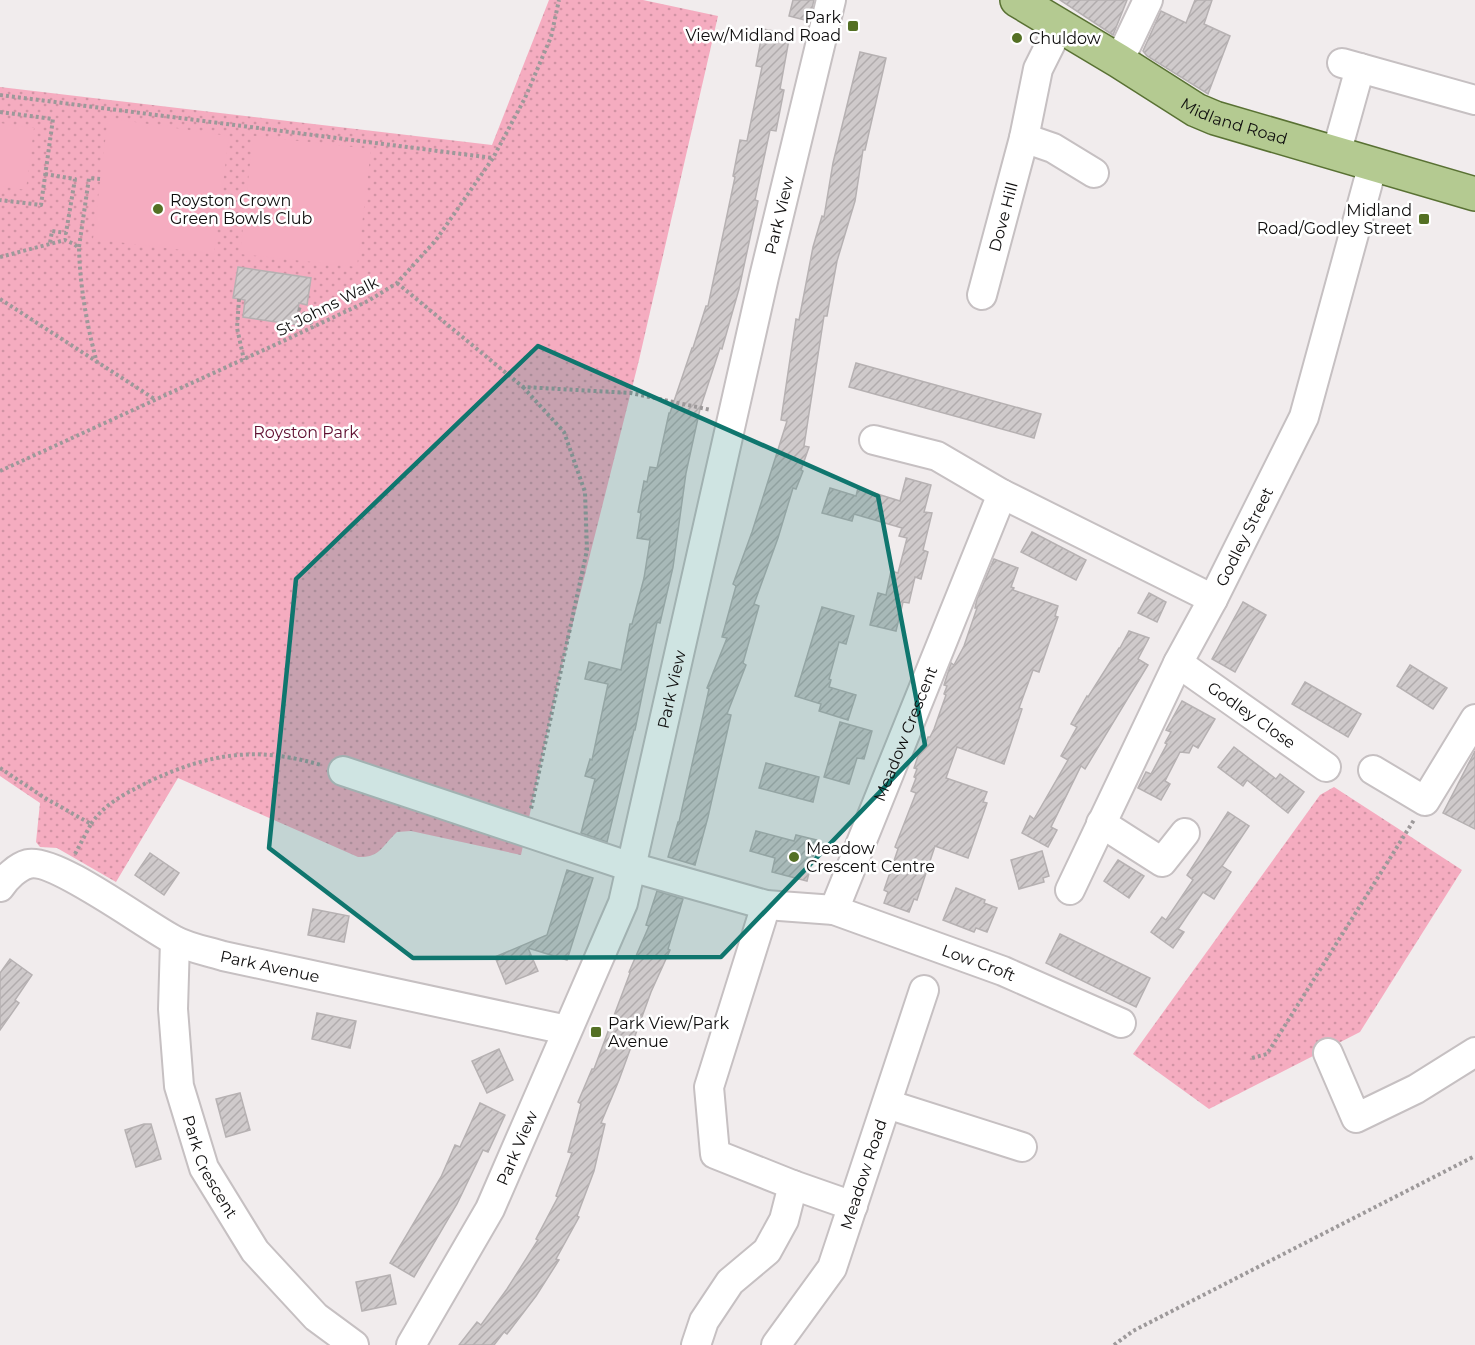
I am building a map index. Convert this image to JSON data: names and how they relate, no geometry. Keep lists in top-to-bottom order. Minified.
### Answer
{"streets":{"main road":["Midland Road"],"street":["Park View","Dove Hill","Godley Street","Godley Close","Meadow Crescent","Low Croft","Park Avenue","Park Crescent","Meadow Road"],"path":["St Johns Walk"]},"crossings":[["Midland Road","Dove Hill"],["Midland Road","Godley Street"],["Park View","Park Avenue"],["Godley Street","Godley Close"],["Meadow Crescent","Low Croft"],["Park Avenue","Park Crescent"]],"parks":["Royston Park"],"places":{"transit":["Park View/Midland Road","Midland Road/Godley Street","Park View/Park Avenue"],"other":["Chuldow","Royston Crown Green Bowls Club","Meadow Crescent Centre"]}}
